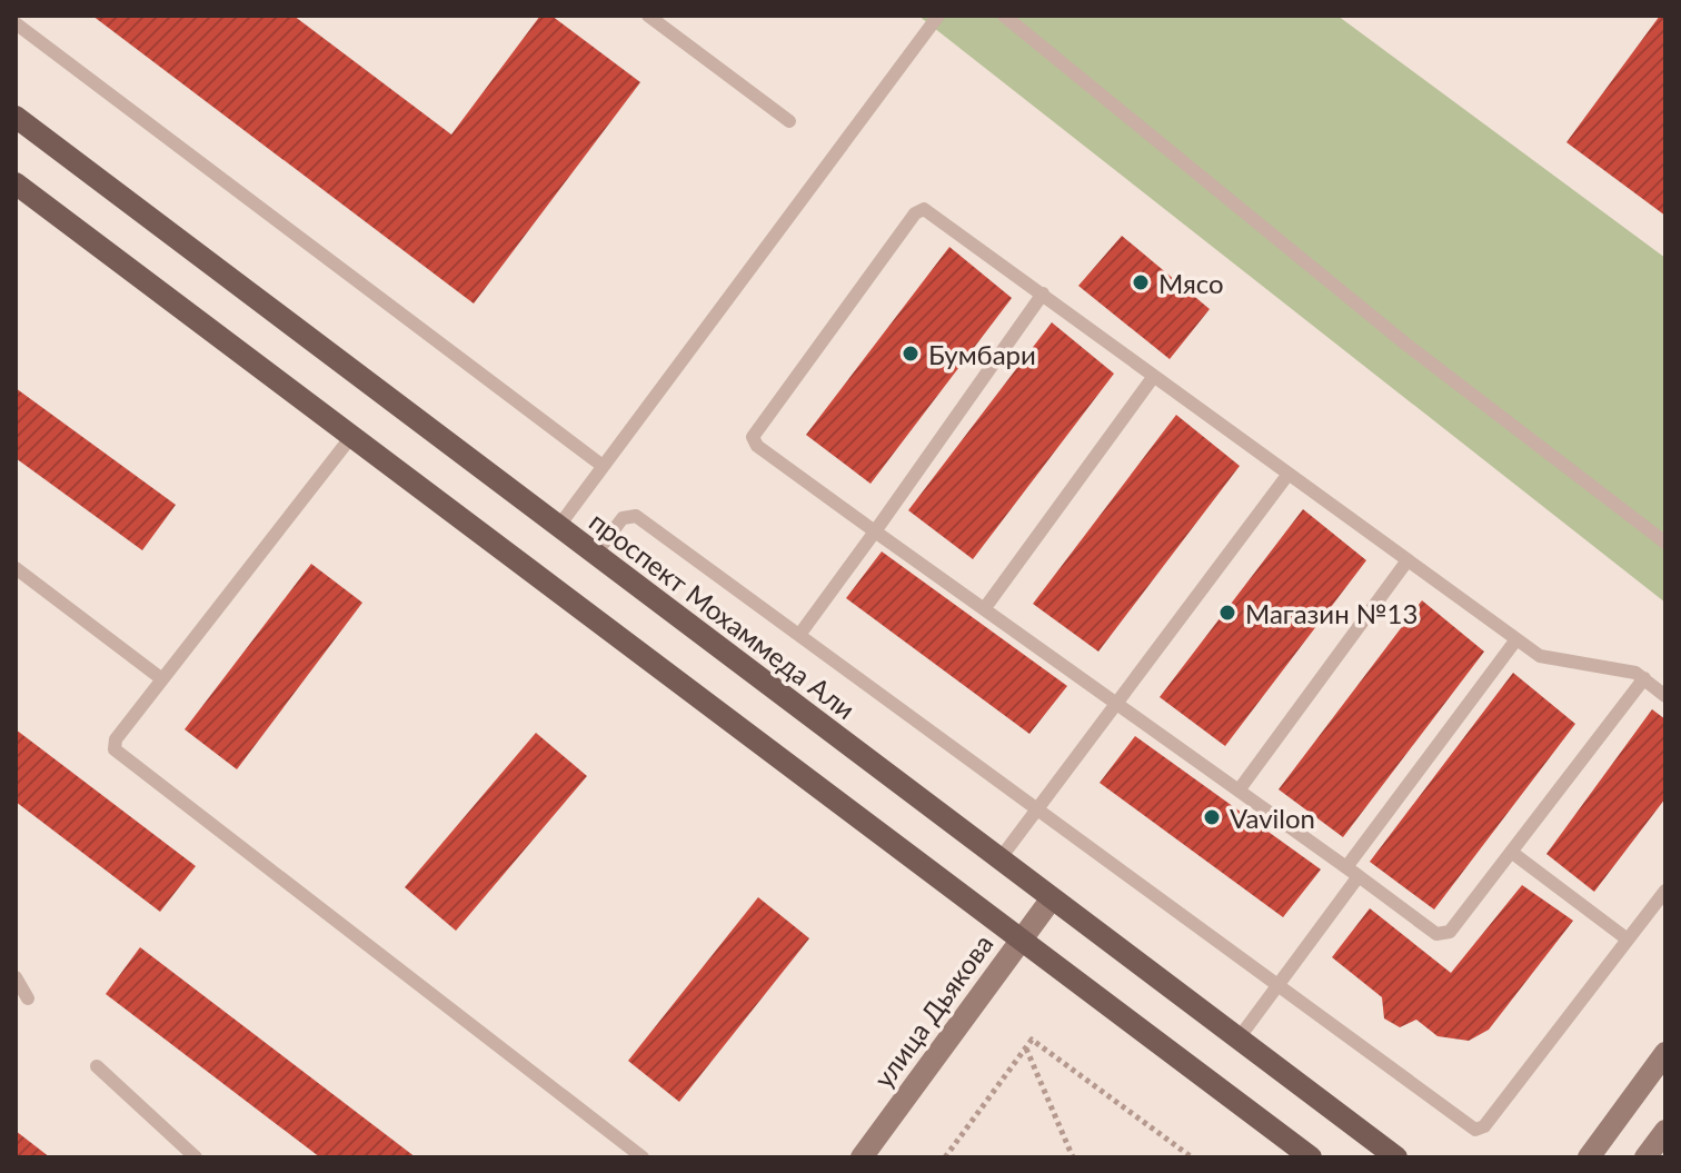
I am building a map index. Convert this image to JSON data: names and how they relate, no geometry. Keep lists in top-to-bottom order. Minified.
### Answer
{"streets":{"main road":["проспект Мохаммеда Али"],"street":["улица Дьякова"]},"crossings":[["проспект Мохаммеда Али","улица Дьякова"]],"places":["Мясо","Бумбари","Магазин №13","Vavilon"]}
